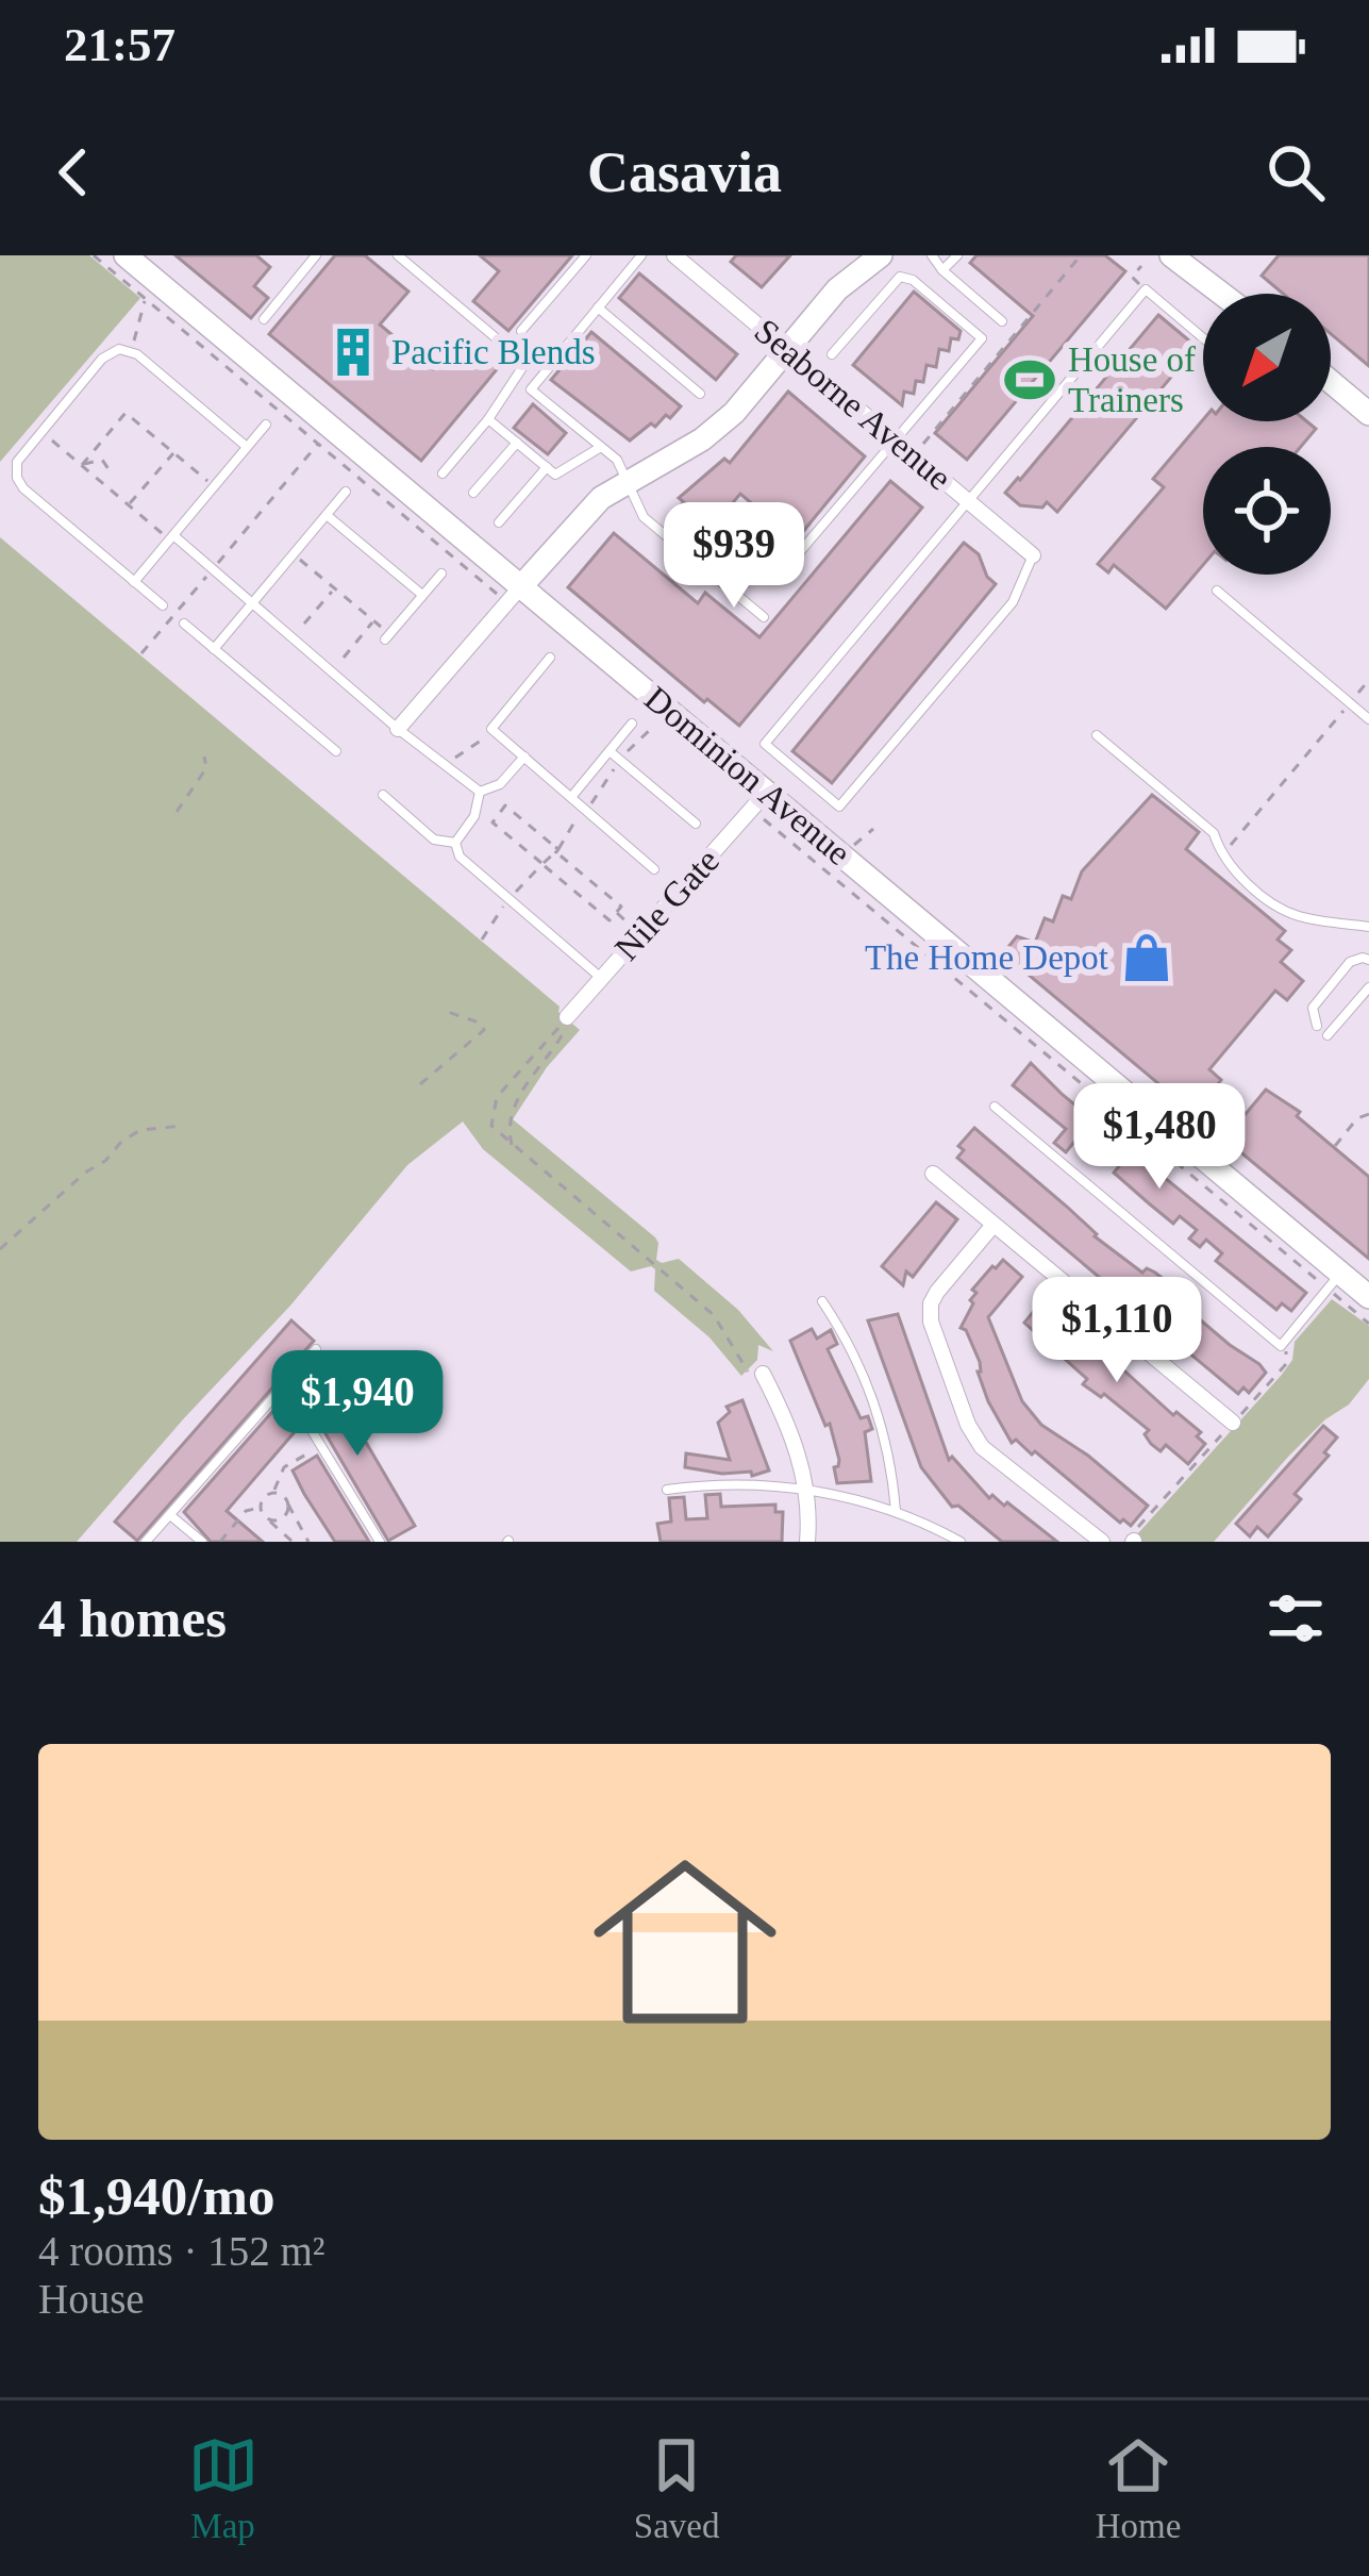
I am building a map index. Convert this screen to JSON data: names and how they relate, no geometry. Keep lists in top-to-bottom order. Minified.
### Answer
{"streets":{"main road":["Dominion Avenue"],"street":["Seaborne Avenue","Nile Gate"]},"crossings":[["Dominion Avenue","Nile Gate"]],"places":{"building":["Pacific Blends"],"sports":["House of Trainers"],"shop":["The Home Depot"]},"north":"bottom left","page":{"status":"21:57","header":"Casavia","price":["$939","$1,480","$1,110","$1,940"],"heading":"4 homes","list":[{"name":"$1,940/mo","note":"4 rooms · 152 m² · House"}],"tabs":["Map","Saved","Home"]}}
